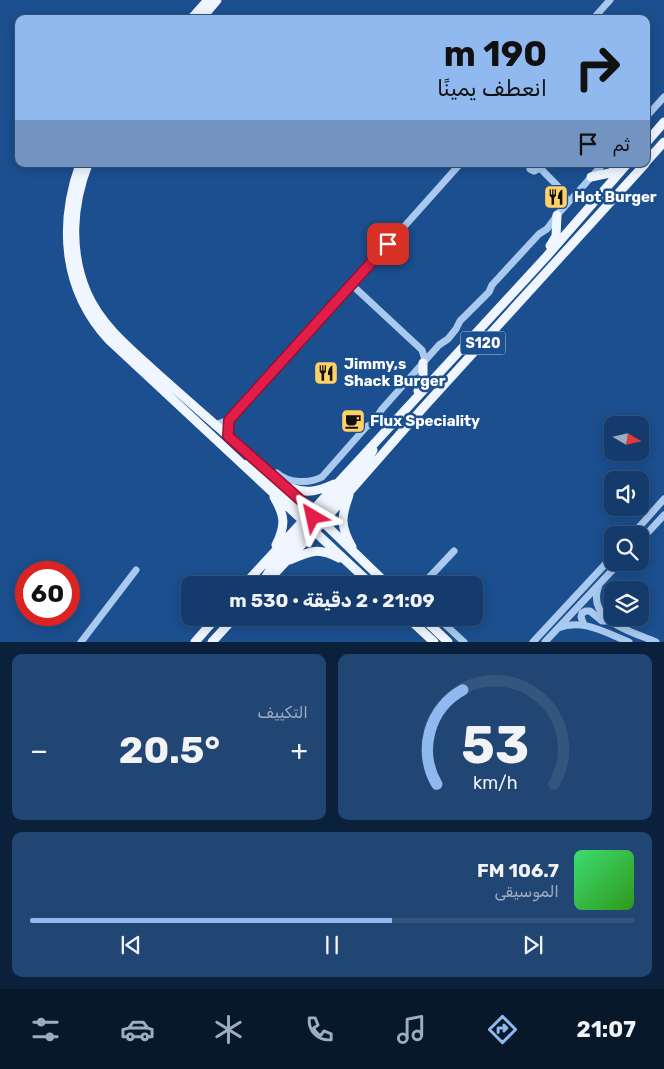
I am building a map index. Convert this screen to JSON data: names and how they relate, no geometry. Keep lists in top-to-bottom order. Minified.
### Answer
{"streets":{"main road":["S120"]},"places":{"restaurant":["Hot Burger","Jimmy,s Shack Burger"],"cafe":["Flux Speciality"]},"north":"right","page":{"turn":["190 m","انعطف يمينًا"],"then":"ثم","limit":"60","trip":"21:09 · 2 دقيقة · 530 m","tile":"التكييف","heat":["−","20.5°","+"],"song":["106.7 FM","الموسيقى"],"tabs":"21:07","gauge":["53","km/h"]}}
